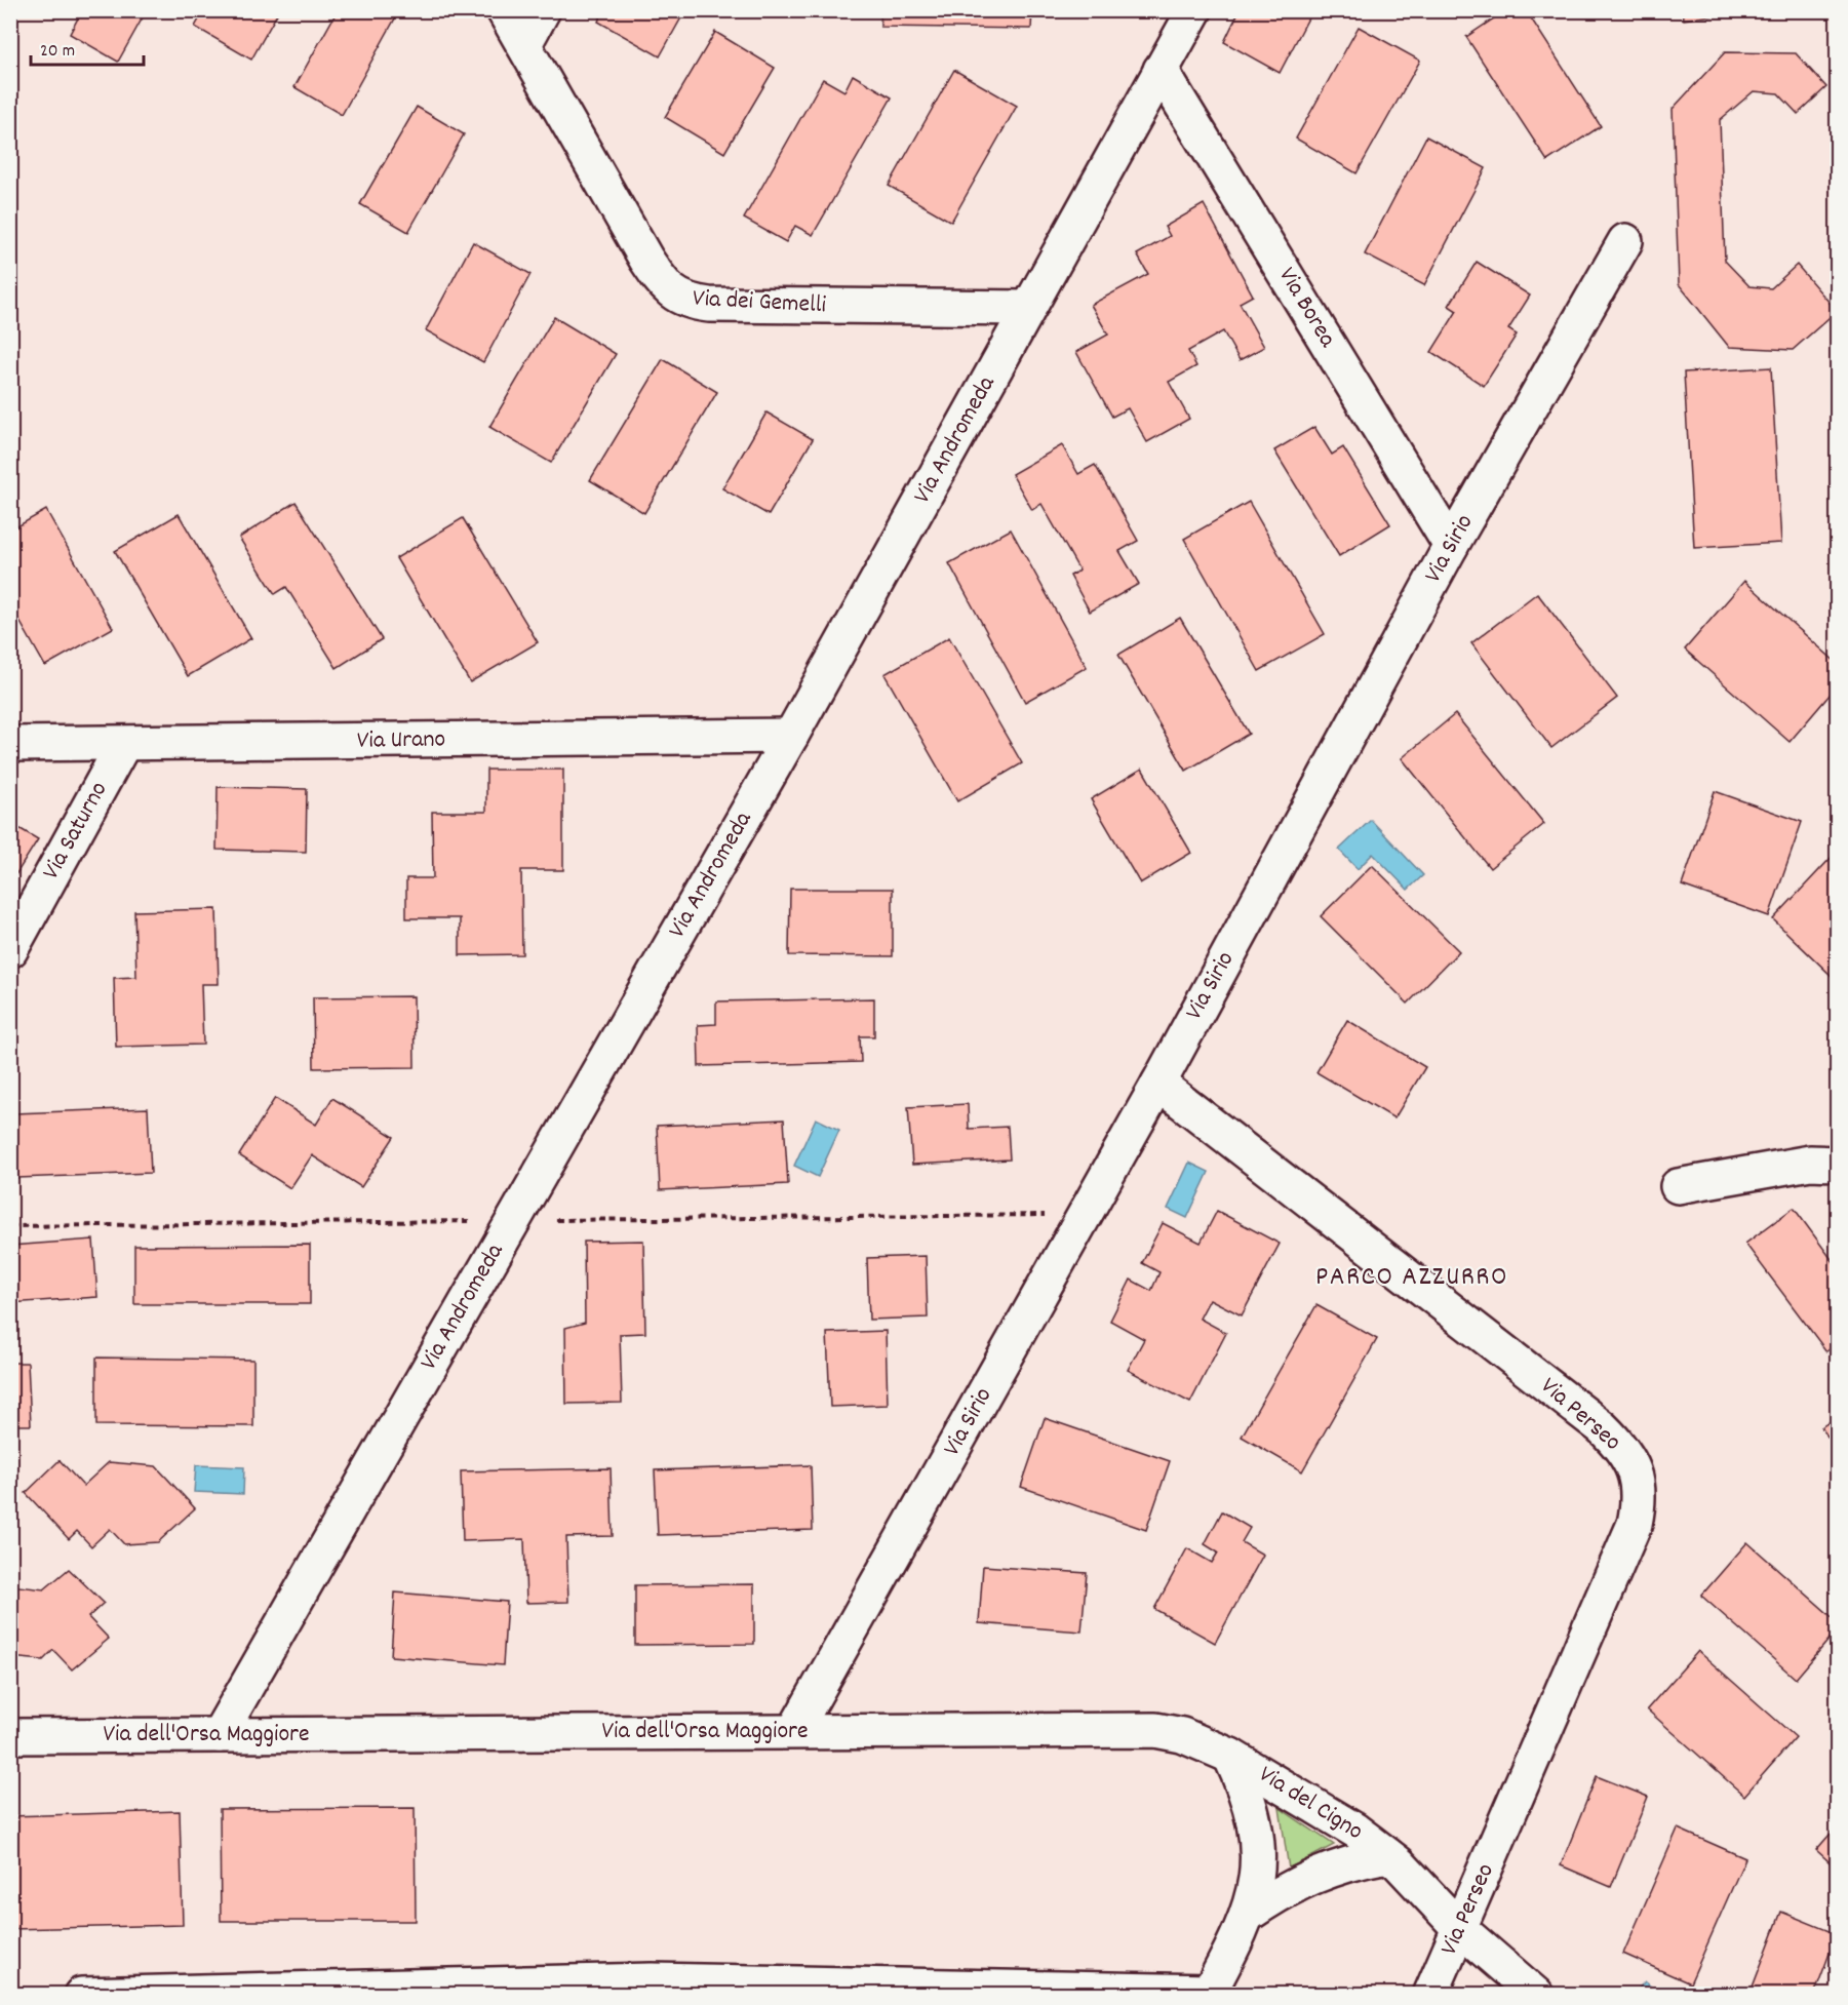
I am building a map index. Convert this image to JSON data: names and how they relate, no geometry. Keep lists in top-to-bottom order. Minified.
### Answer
{"streets":{"street":["Via dei Gemelli","Via Borea","Via Andromeda","Via Sirio","Via Urano","Via Saturno","Via Perseo","Via dell'Orsa Maggiore","Via del Cigno"]},"crossings":[["Via dei Gemelli","Via Andromeda"],["Via Borea","Via Andromeda"],["Via Borea","Via Sirio"],["Via Andromeda","Via Urano"],["Via Andromeda","Via dell'Orsa Maggiore"],["Via Sirio","Via Perseo"],["Via Sirio","Via dell'Orsa Maggiore"],["Via Urano","Via Saturno"],["Via Perseo","Via del Cigno"],["Via dell'Orsa Maggiore","Via del Cigno"]],"districts":["PARCO AZZURRO"],"scale_bar":"20 m"}
